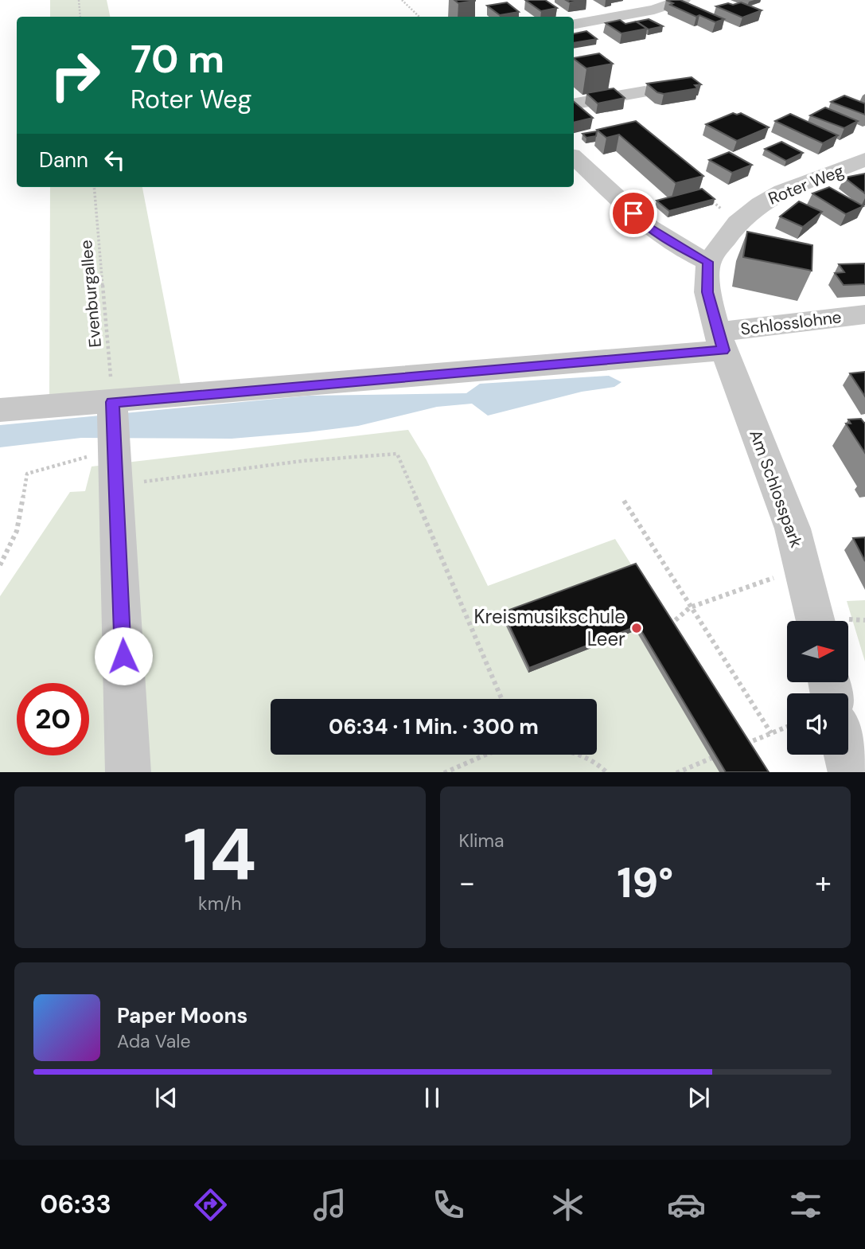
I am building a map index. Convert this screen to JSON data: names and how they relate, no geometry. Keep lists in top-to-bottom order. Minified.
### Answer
{"streets":{"street":["Roter Weg","Schlosslohne","Am Schlosspark"],"path":["Evenburgallee"]},"crossings":[["Schlosslohne","Am Schlosspark"]],"places":["Kreismusikschule Leer"],"north":"right","page":{"turn":["70 m","Roter Weg"],"then":"Dann","limit":"20","trip":"06:34 · 1 Min. · 300 m","tile":[["14","km/h"],"Klima"],"heat":["−","19°","+"],"song":["Paper Moons","Ada Vale"],"tabs":"06:33"}}
